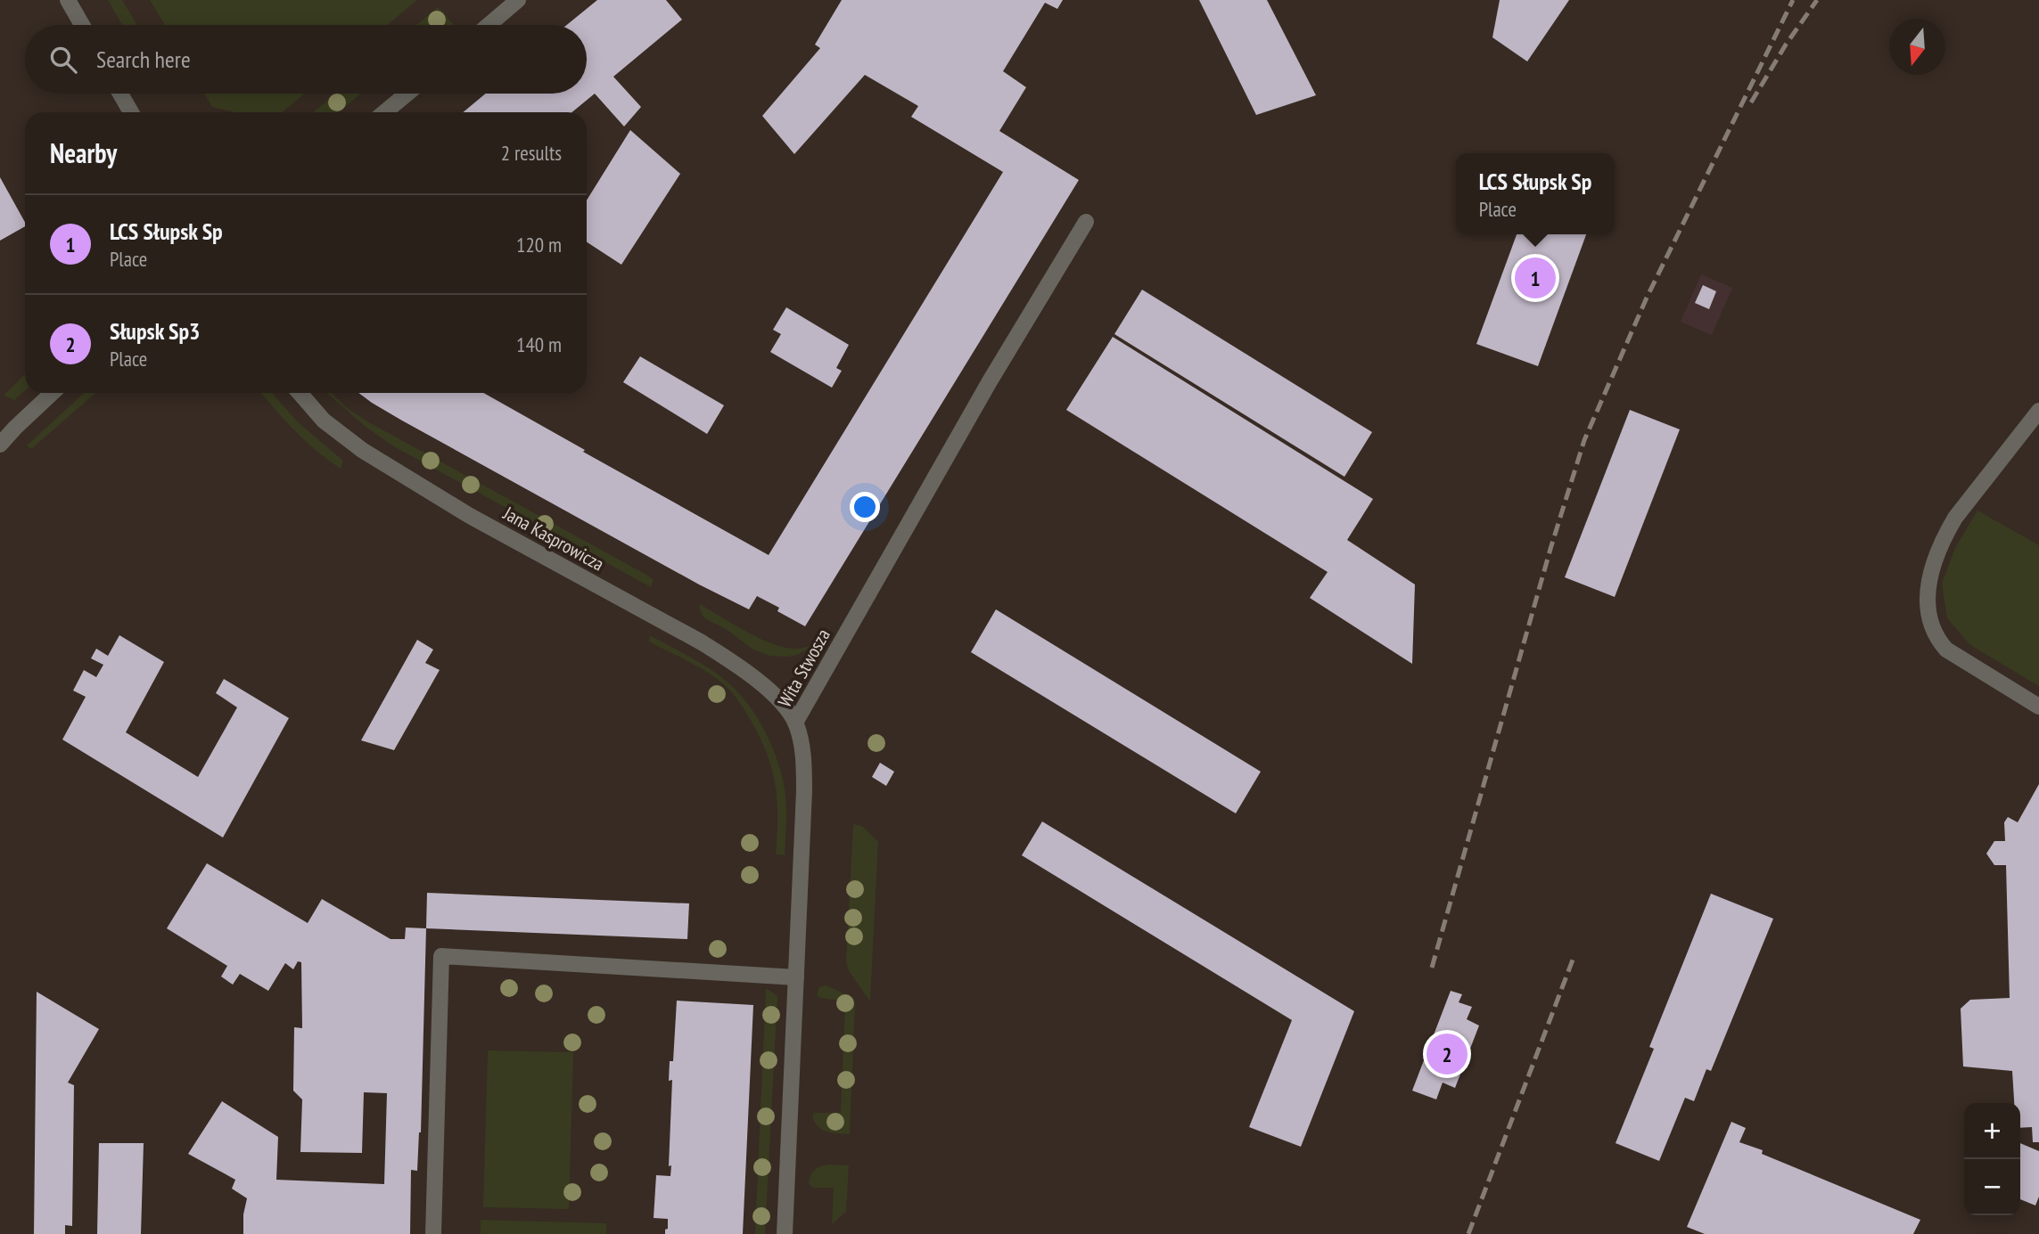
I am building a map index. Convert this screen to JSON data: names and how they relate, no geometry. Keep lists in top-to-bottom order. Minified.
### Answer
{"streets":{"street":["Jana Kasprowicza","Wita Stwosza"]},"crossings":[["Jana Kasprowicza","Wita Stwosza"]],"north":"bottom","page":{"search":"Search here","heading":["Nearby","2 results"],"popup":["LCS Słupsk Sp","Place"],"list":[{"mark":"1","name":"LCS Słupsk Sp","note":"Place","value":"120 m"},{"mark":"2","name":"Słupsk Sp3","note":"Place","value":"140 m"}],"pins":["1","2"],"map_buttons":["+","−"]}}
